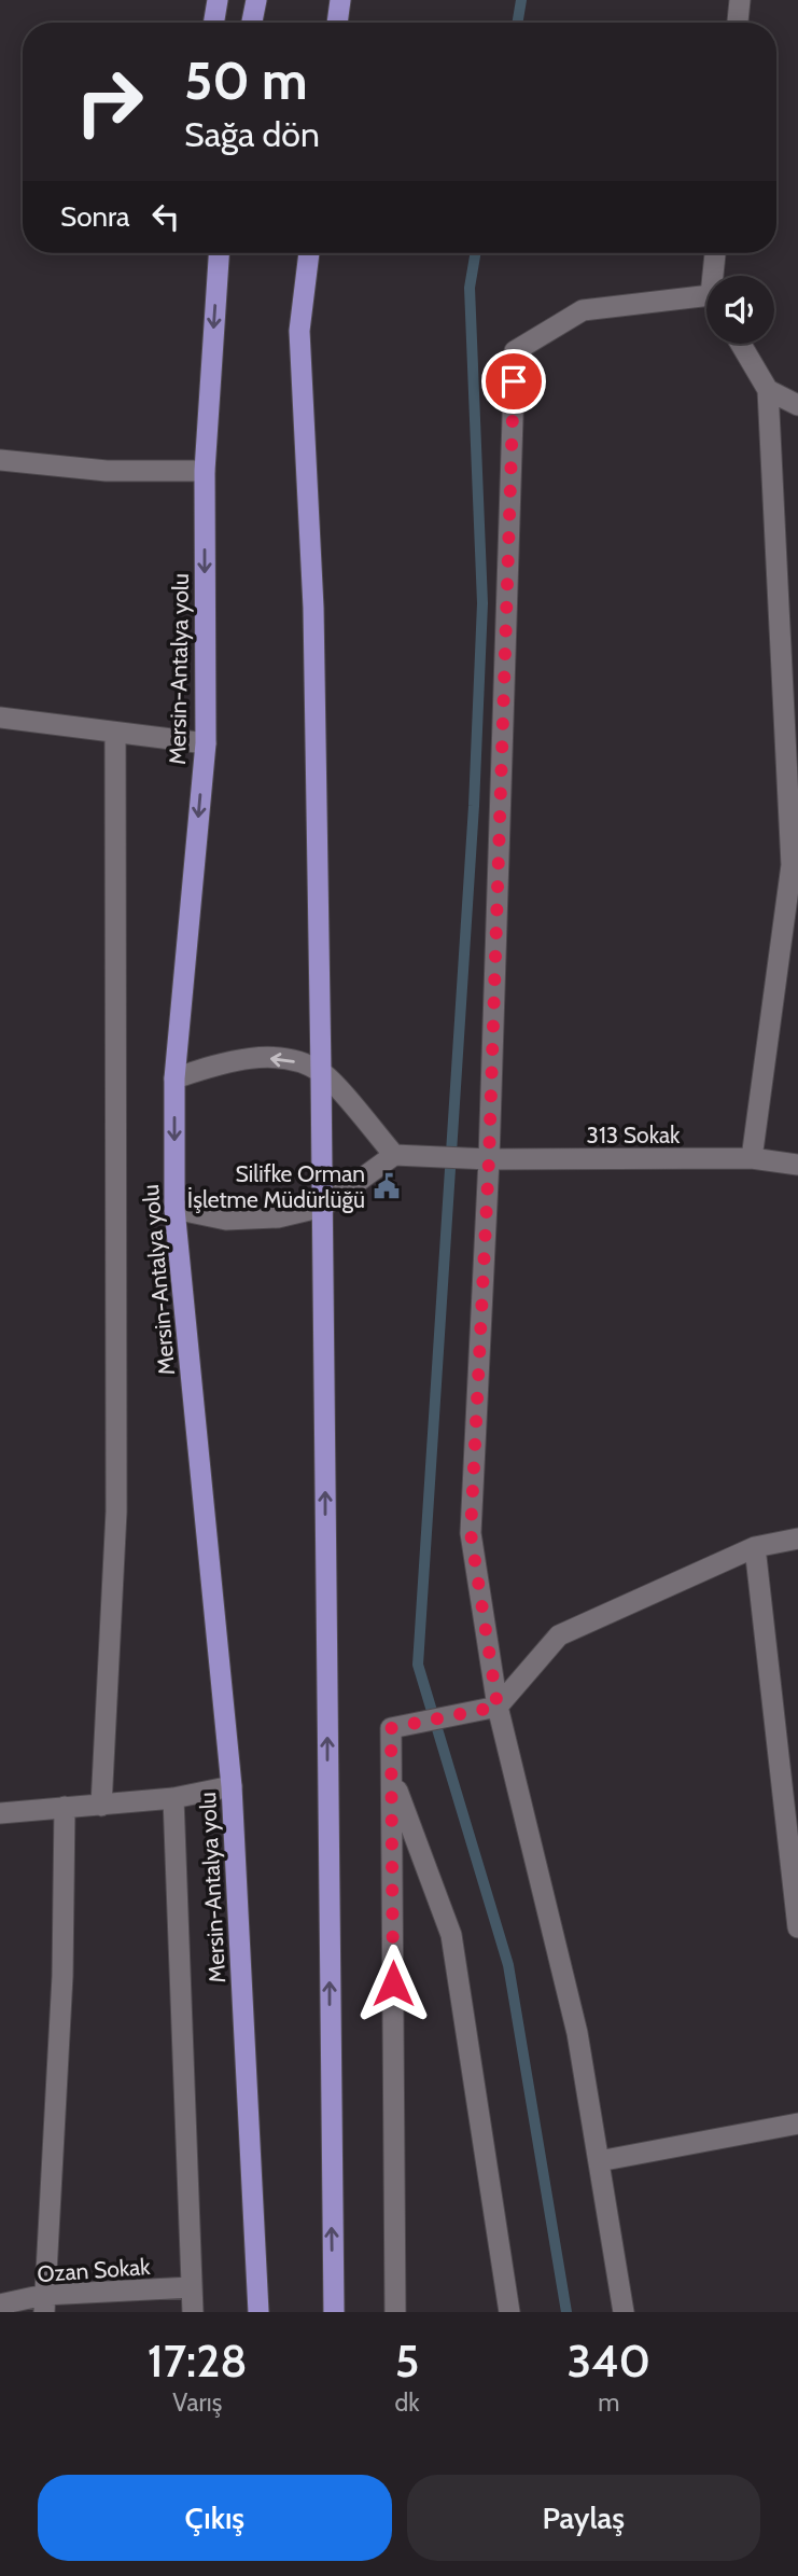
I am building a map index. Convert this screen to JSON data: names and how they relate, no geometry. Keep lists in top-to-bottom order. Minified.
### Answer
{"streets":{"highway":["Mersin-Antalya yolu"],"street":["313 Sokak","Ozan Sokak"]},"places":{"public building":["Silifke Orman İşletme Müdürlüğü"]},"page":{"turn":["50 m","Sağa dön"],"then":"Sonra","eta":["17:28","Varış","5","dk","340","m"],"buttons":["Çıkış","Paylaş"]}}
